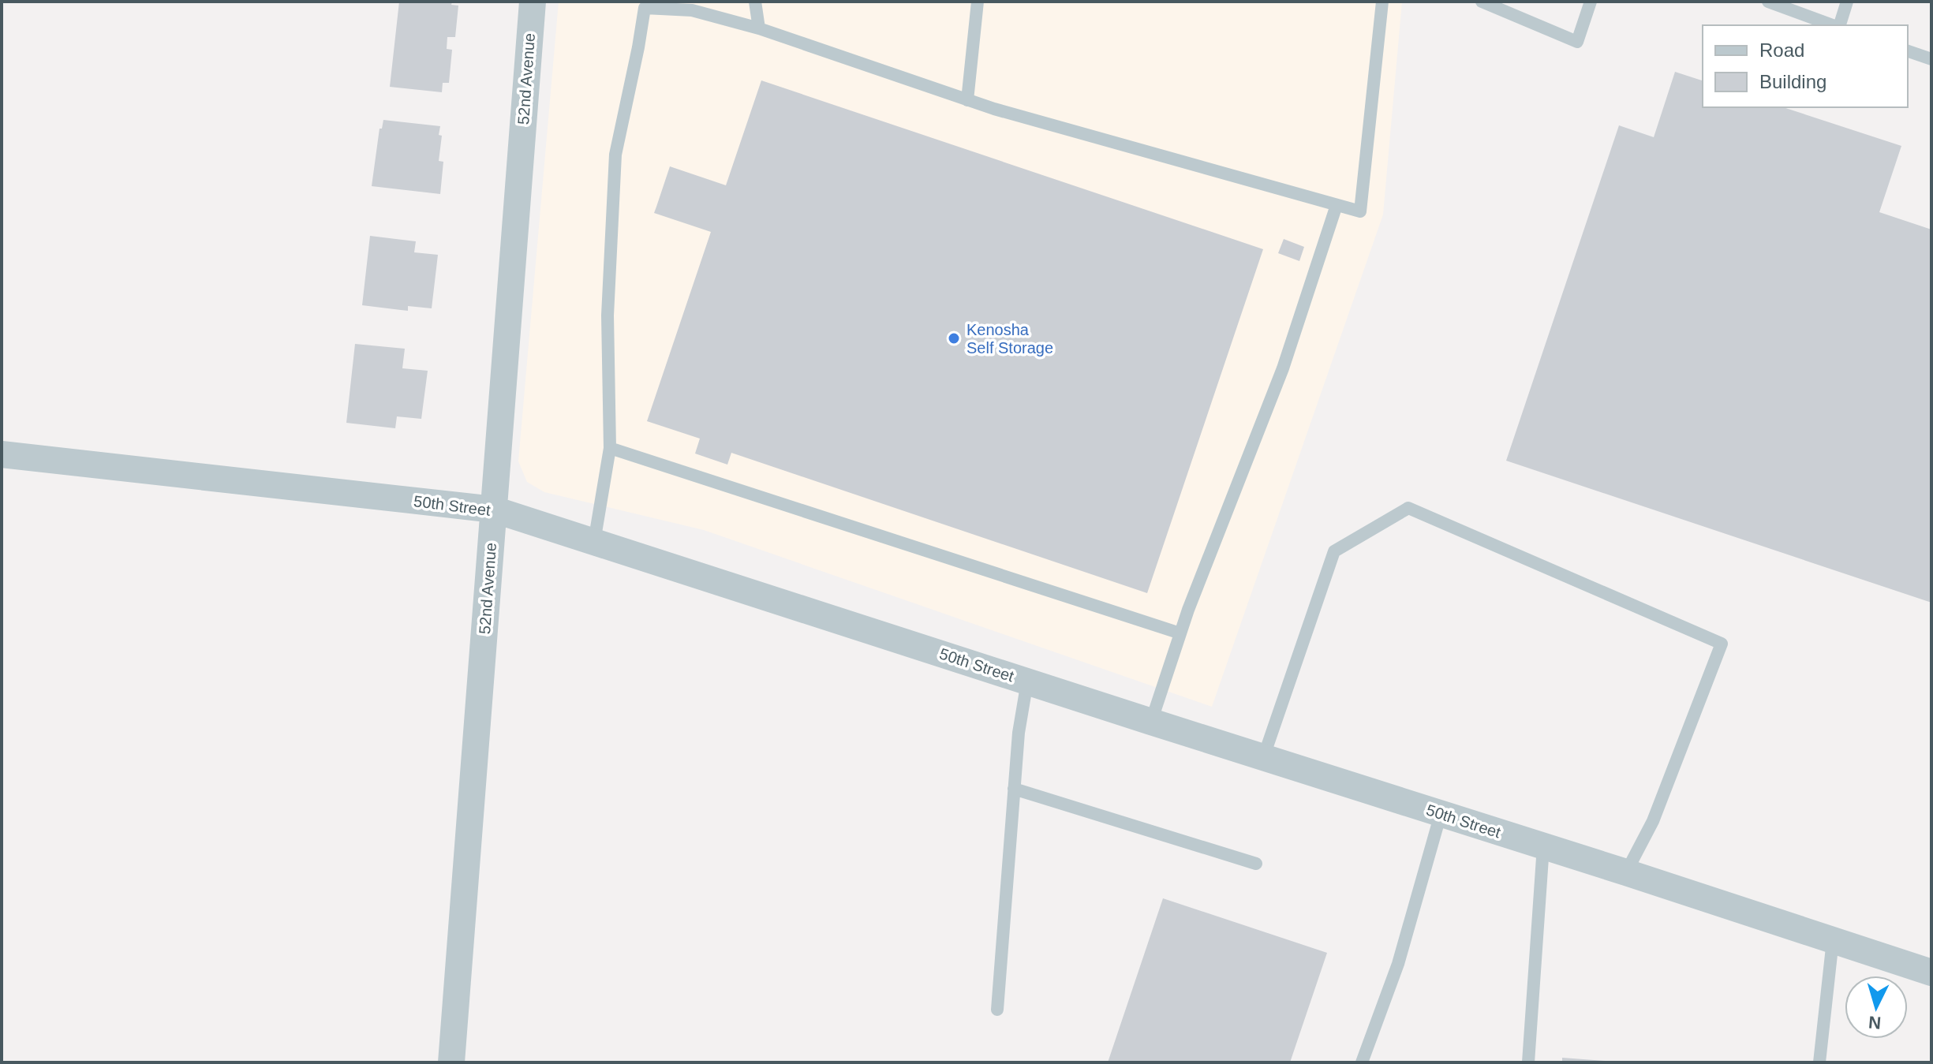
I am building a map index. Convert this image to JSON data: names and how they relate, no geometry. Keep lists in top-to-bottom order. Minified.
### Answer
{"streets":{"street":["52nd Avenue","50th Street"]},"crossings":[["52nd Avenue","50th Street"]],"places":["Kenosha Self Storage"],"legend":["Road","Building"],"north":"bottom"}
